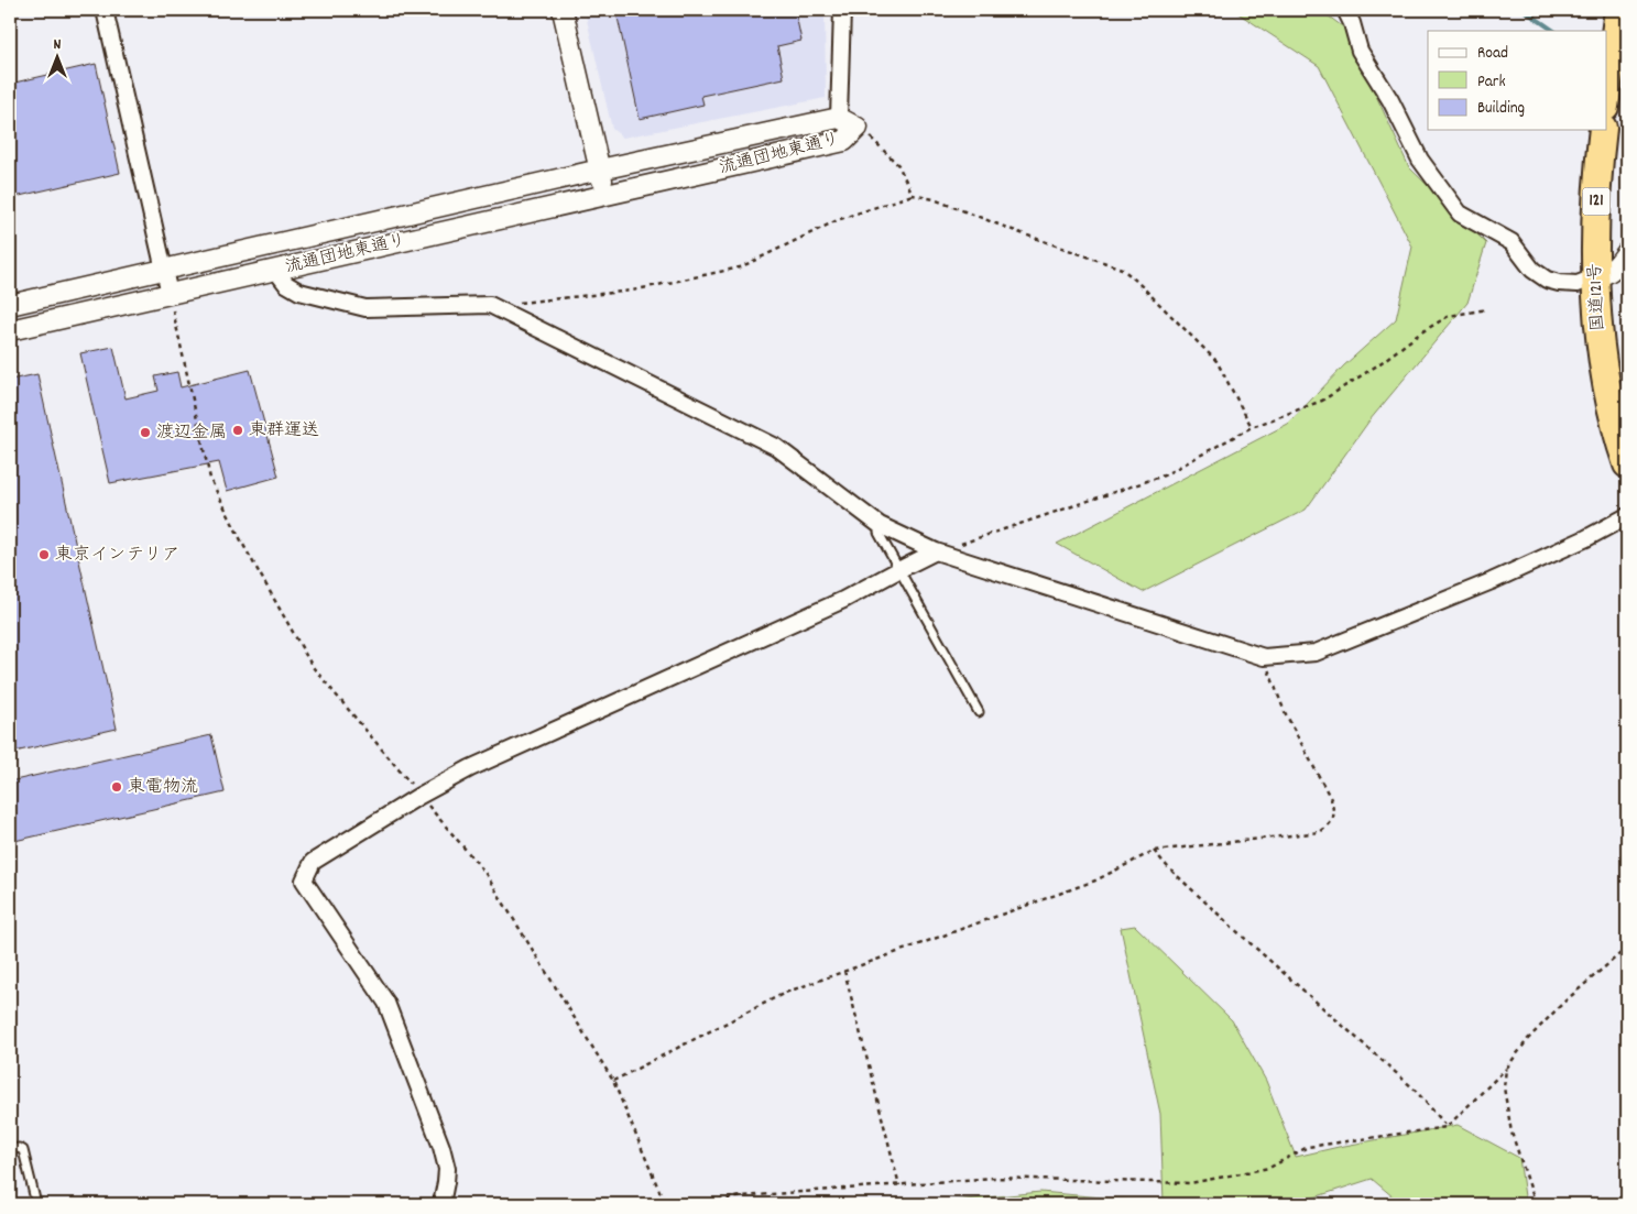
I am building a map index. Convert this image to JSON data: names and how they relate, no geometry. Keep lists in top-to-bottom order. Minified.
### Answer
{"streets":{"highway":["121","国道121号"],"street":["流通団地東通り"]},"places":["東群運送","渡辺金属","東京インテリア","東電物流"],"legend":["Road","Park","Building"],"north":"top"}
